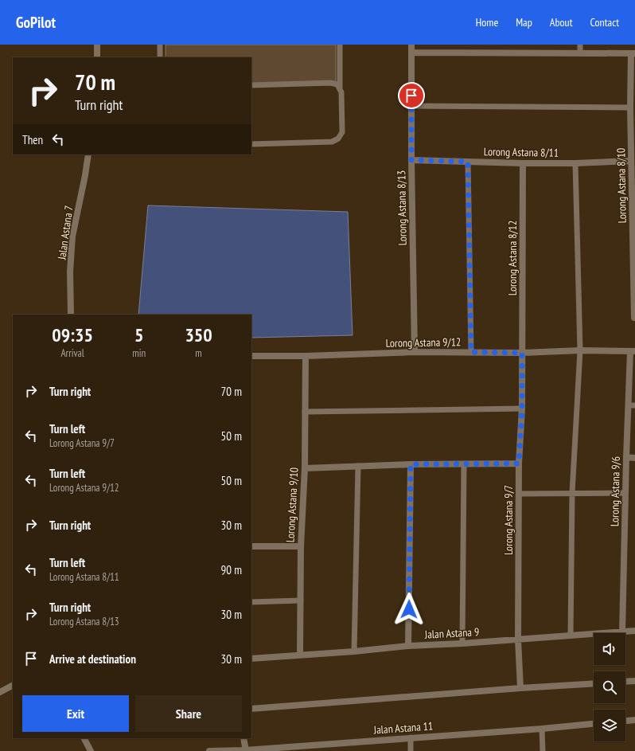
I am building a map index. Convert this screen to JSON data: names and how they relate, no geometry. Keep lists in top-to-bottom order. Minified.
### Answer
{"streets":{"street":["Lorong Astana 8/11","Lorong Astana 8/10","Lorong Astana 8/13","Jalan Astana 7","Lorong Astana 8/12","Lorong Astana 9/12","Lorong Astana 9/6","Lorong Astana 9/10","Lorong Astana 9/7","Jalan Astana 9","Jalan Astana 11"]},"crossings":[["Lorong Astana 8/11","Lorong Astana 8/10"],["Lorong Astana 8/11","Lorong Astana 8/13"],["Lorong Astana 8/11","Lorong Astana 8/12"],["Lorong Astana 8/13","Lorong Astana 9/12"],["Lorong Astana 8/12","Lorong Astana 9/12"],["Lorong Astana 8/12","Lorong Astana 9/7"],["Lorong Astana 9/12","Lorong Astana 9/6"],["Lorong Astana 9/12","Lorong Astana 9/10"],["Lorong Astana 9/12","Lorong Astana 9/7"],["Lorong Astana 9/6","Jalan Astana 9"],["Lorong Astana 9/10","Jalan Astana 9"],["Lorong Astana 9/7","Jalan Astana 9"]],"page":{"header":"GoPilot","nav":["Home","Map","About","Contact"],"turn":["70 m","Turn right"],"then":"Then","eta":["09:35","Arrival","5","min","350","m"],"list":[{"name":"Turn right","value":"70 m"},{"name":"Turn left","note":"Lorong Astana 9/7","value":"50 m"},{"name":"Turn left","note":"Lorong Astana 9/12","value":"50 m"},{"name":"Turn right","value":"30 m"},{"name":"Turn left","note":"Lorong Astana 8/11","value":"90 m"},{"name":"Turn right","note":"Lorong Astana 8/13","value":"30 m"},{"name":"Arrive at destination","value":"30 m"}],"buttons":["Exit","Share"]}}
